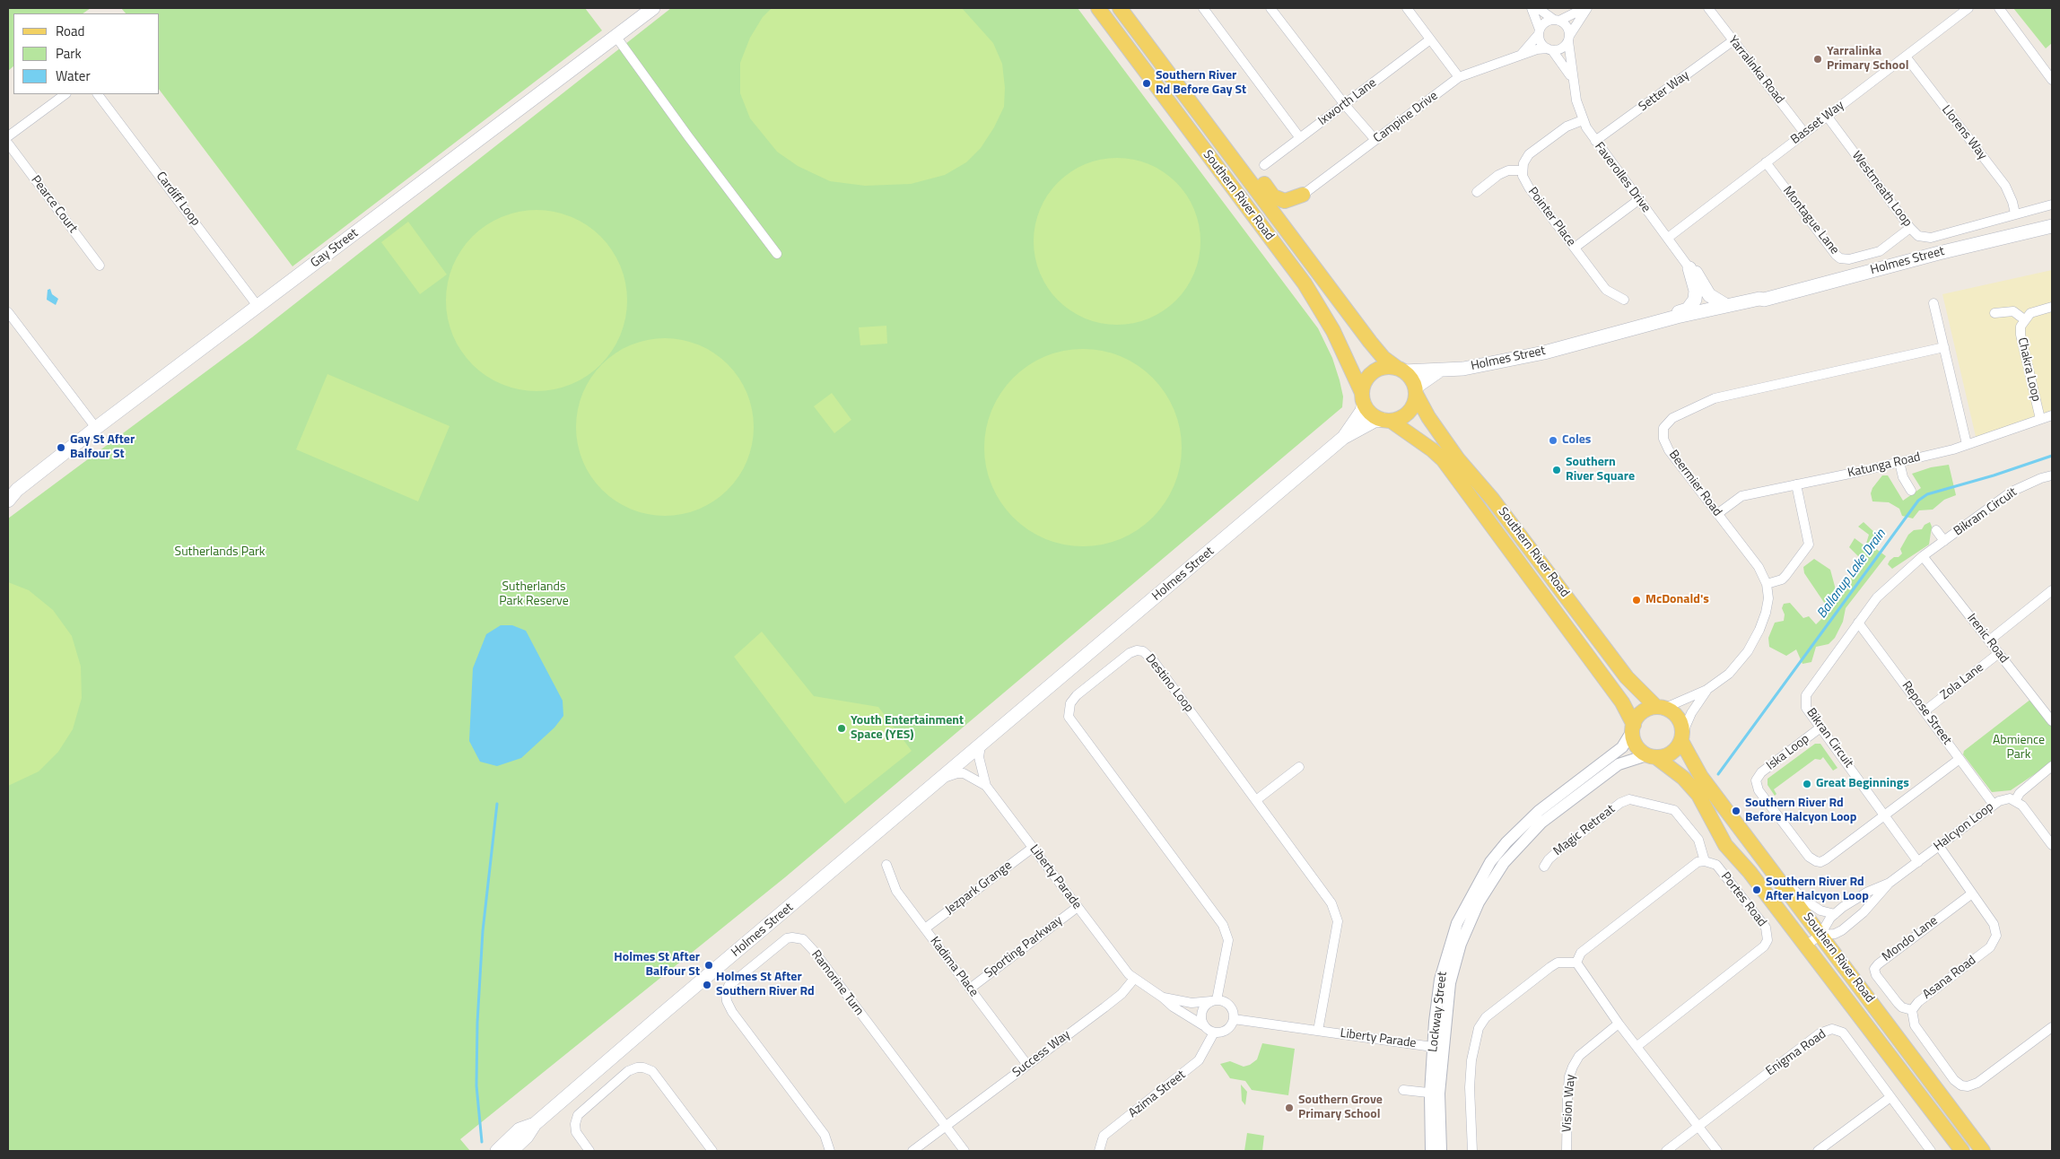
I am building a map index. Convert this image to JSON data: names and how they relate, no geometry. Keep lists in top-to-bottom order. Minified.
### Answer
{"streets":{"main road":["Southern River Road","Gay Street","Holmes Street"],"street":["Yarralinka Road","Setter Way","Ixworth Lane","Campine Drive","Basset Way","Llorens Way","Faverolles Drive","Westmeath Loop","Cardiff Loop","Pearce Court","Pointer Place","Montague Lane","Chakra Loop","Katunga Road","Beermier Road","Bikram Circuit","Irenic Road","Zola Lane","Destino Loop","Repose Street","Bikran Circuit","Iska Loop","Halcyon Loop","Magic Retreat","Liberty Parade","Jezpark Grange","Portes Road","Mondo Lane","Sporting Parkway","Kadima Place","Asana Road","Ramorine Turn","Lockway Street","Enigma Road","Success Way","Azima Street","Vision Way"]},"crossings":[["Yarralinka Road","Setter Way"],["Yarralinka Road","Basset Way"],["Setter Way","Faverolles Drive"],["Campine Drive","Faverolles Drive"],["Basset Way","Llorens Way"],["Basset Way","Faverolles Drive"],["Basset Way","Westmeath Loop"],["Basset Way","Montague Lane"],["Llorens Way","Westmeath Loop"],["Westmeath Loop","Montague Lane"],["Southern River Road","Holmes Street"],["Southern River Road","Beermier Road"],["Southern River Road","Halcyon Loop"],["Southern River Road","Lockway Street"],["Cardiff Loop","Gay Street"],["Holmes Street","Liberty Parade"],["Chakra Loop","Katunga Road"],["Katunga Road","Beermier Road"],["Beermier Road","Lockway Street"],["Bikram Circuit","Irenic Road"],["Bikram Circuit","Bikran Circuit"],["Irenic Road","Zola Lane"],["Irenic Road","Bikran Circuit"],["Zola Lane","Repose Street"],["Destino Loop","Liberty Parade"],["Destino Loop","Azima Street"],["Repose Street","Bikran Circuit"],["Repose Street","Halcyon Loop"],["Bikran Circuit","Iska Loop"],["Bikran Circuit","Halcyon Loop"],["Halcyon Loop","Asana Road"],["Magic Retreat","Portes Road"],["Liberty Parade","Jezpark Grange"],["Liberty Parade","Sporting Parkway"],["Liberty Parade","Lockway Street"],["Liberty Parade","Success Way"],["Liberty Parade","Azima Street"],["Jezpark Grange","Kadima Place"],["Mondo Lane","Asana Road"],["Sporting Parkway","Kadima Place"],["Kadima Place","Success Way"],["Ramorine Turn","Success Way"]],"water":["Ballanup Lake Drain"],"parks":["Sutherlands Park","Sutherlands Park Reserve","Abmience Park"],"places":["Yarralinka Primary School","Southern River Rd Before Gay St","Coles","Gay St After Balfour St","Southern River Square","McDonald's","Youth Entertainment Space (YES)","Great Beginnings","Southern River Rd Before Halcyon Loop","Southern River Rd After Halcyon Loop","Holmes St After Balfour St","Holmes St After Southern River Rd","Southern Grove Primary School"],"legend":["Road","Park","Water"]}
